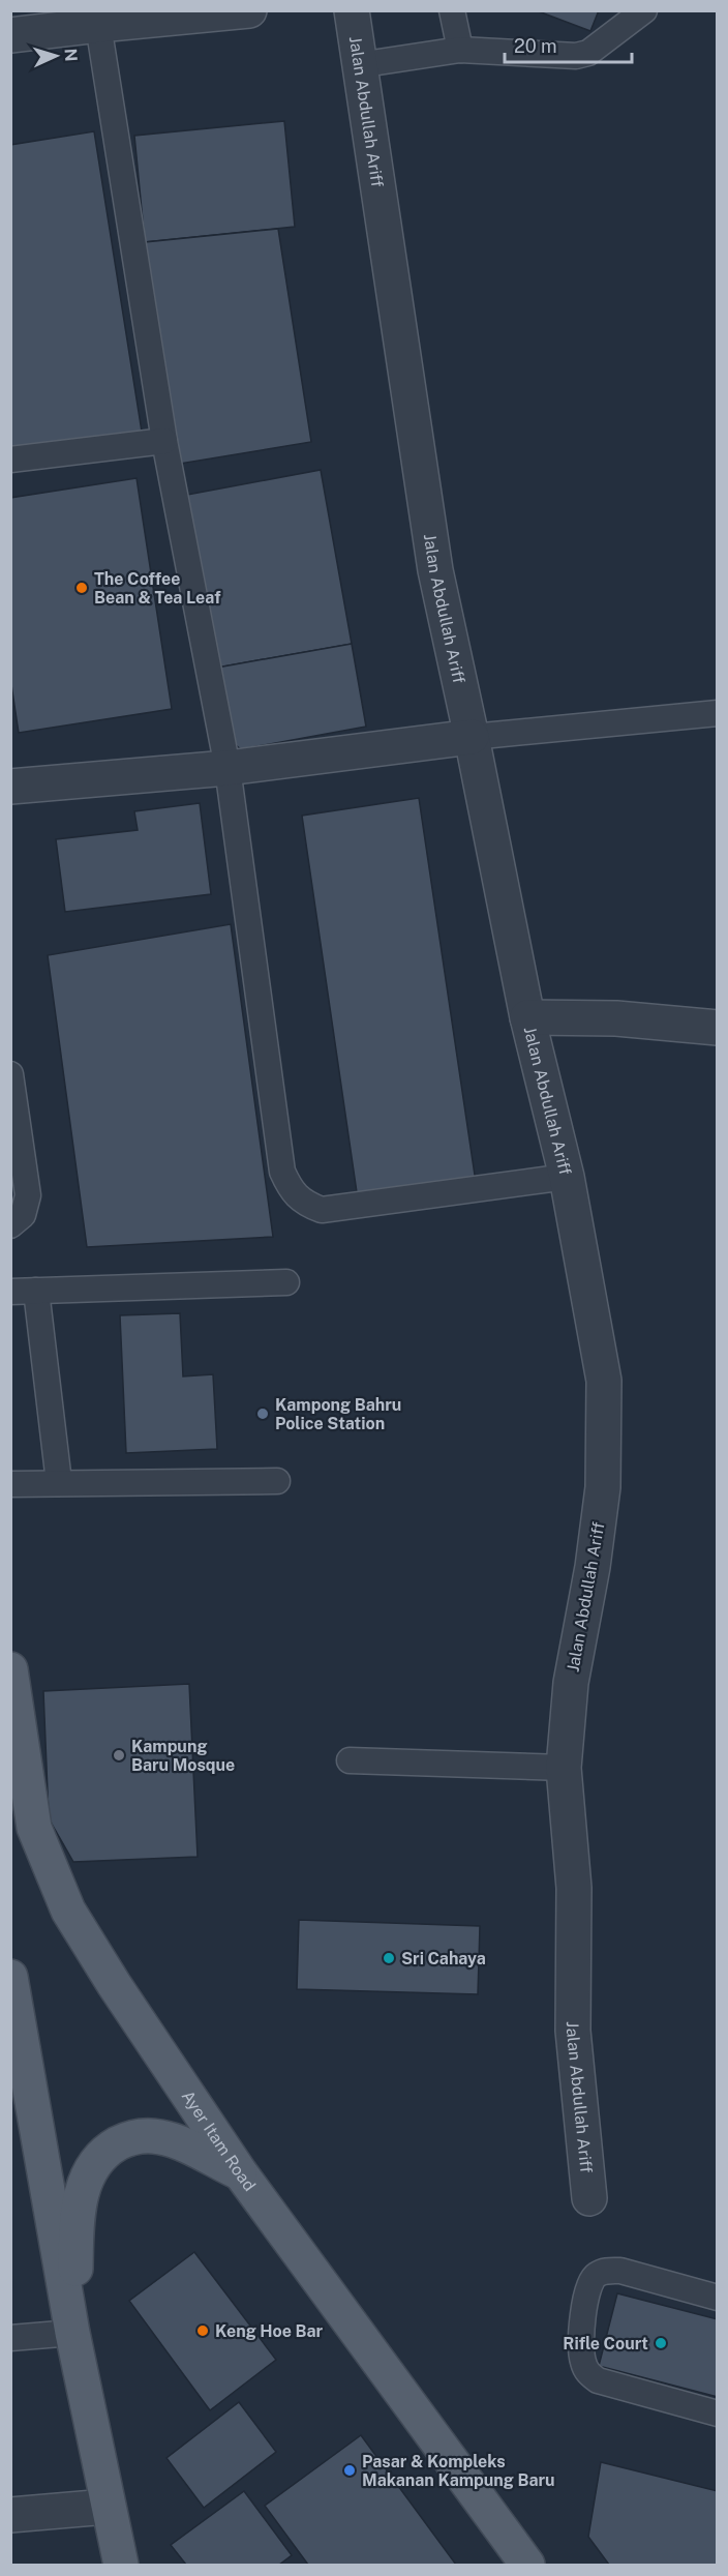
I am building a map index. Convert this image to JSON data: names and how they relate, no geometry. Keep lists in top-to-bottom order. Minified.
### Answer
{"streets":{"main road":["Ayer Itam Road"],"street":["Jalan Abdullah Ariff"]},"places":["The Coffee Bean & Tea Leaf","Kampong Bahru Police Station","Kampung Baru Mosque","Sri Cahaya","Keng Hoe Bar","Rifle Court","Pasar & Kompleks Makanan Kampung Baru"],"scale_bar":"20 m","north":"right"}
